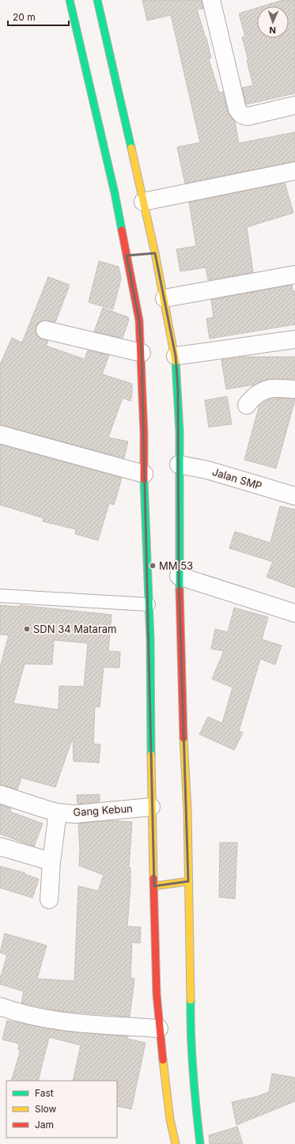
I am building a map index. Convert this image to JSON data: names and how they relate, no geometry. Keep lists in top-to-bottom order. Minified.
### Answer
{"streets":{"street":["Jalan SMP","Gang Kebun"]},"places":["MM 53","SDN 34 Mataram"],"legend":["Fast","Slow","Jam"],"scale_bar":"20 m","north":"bottom"}
